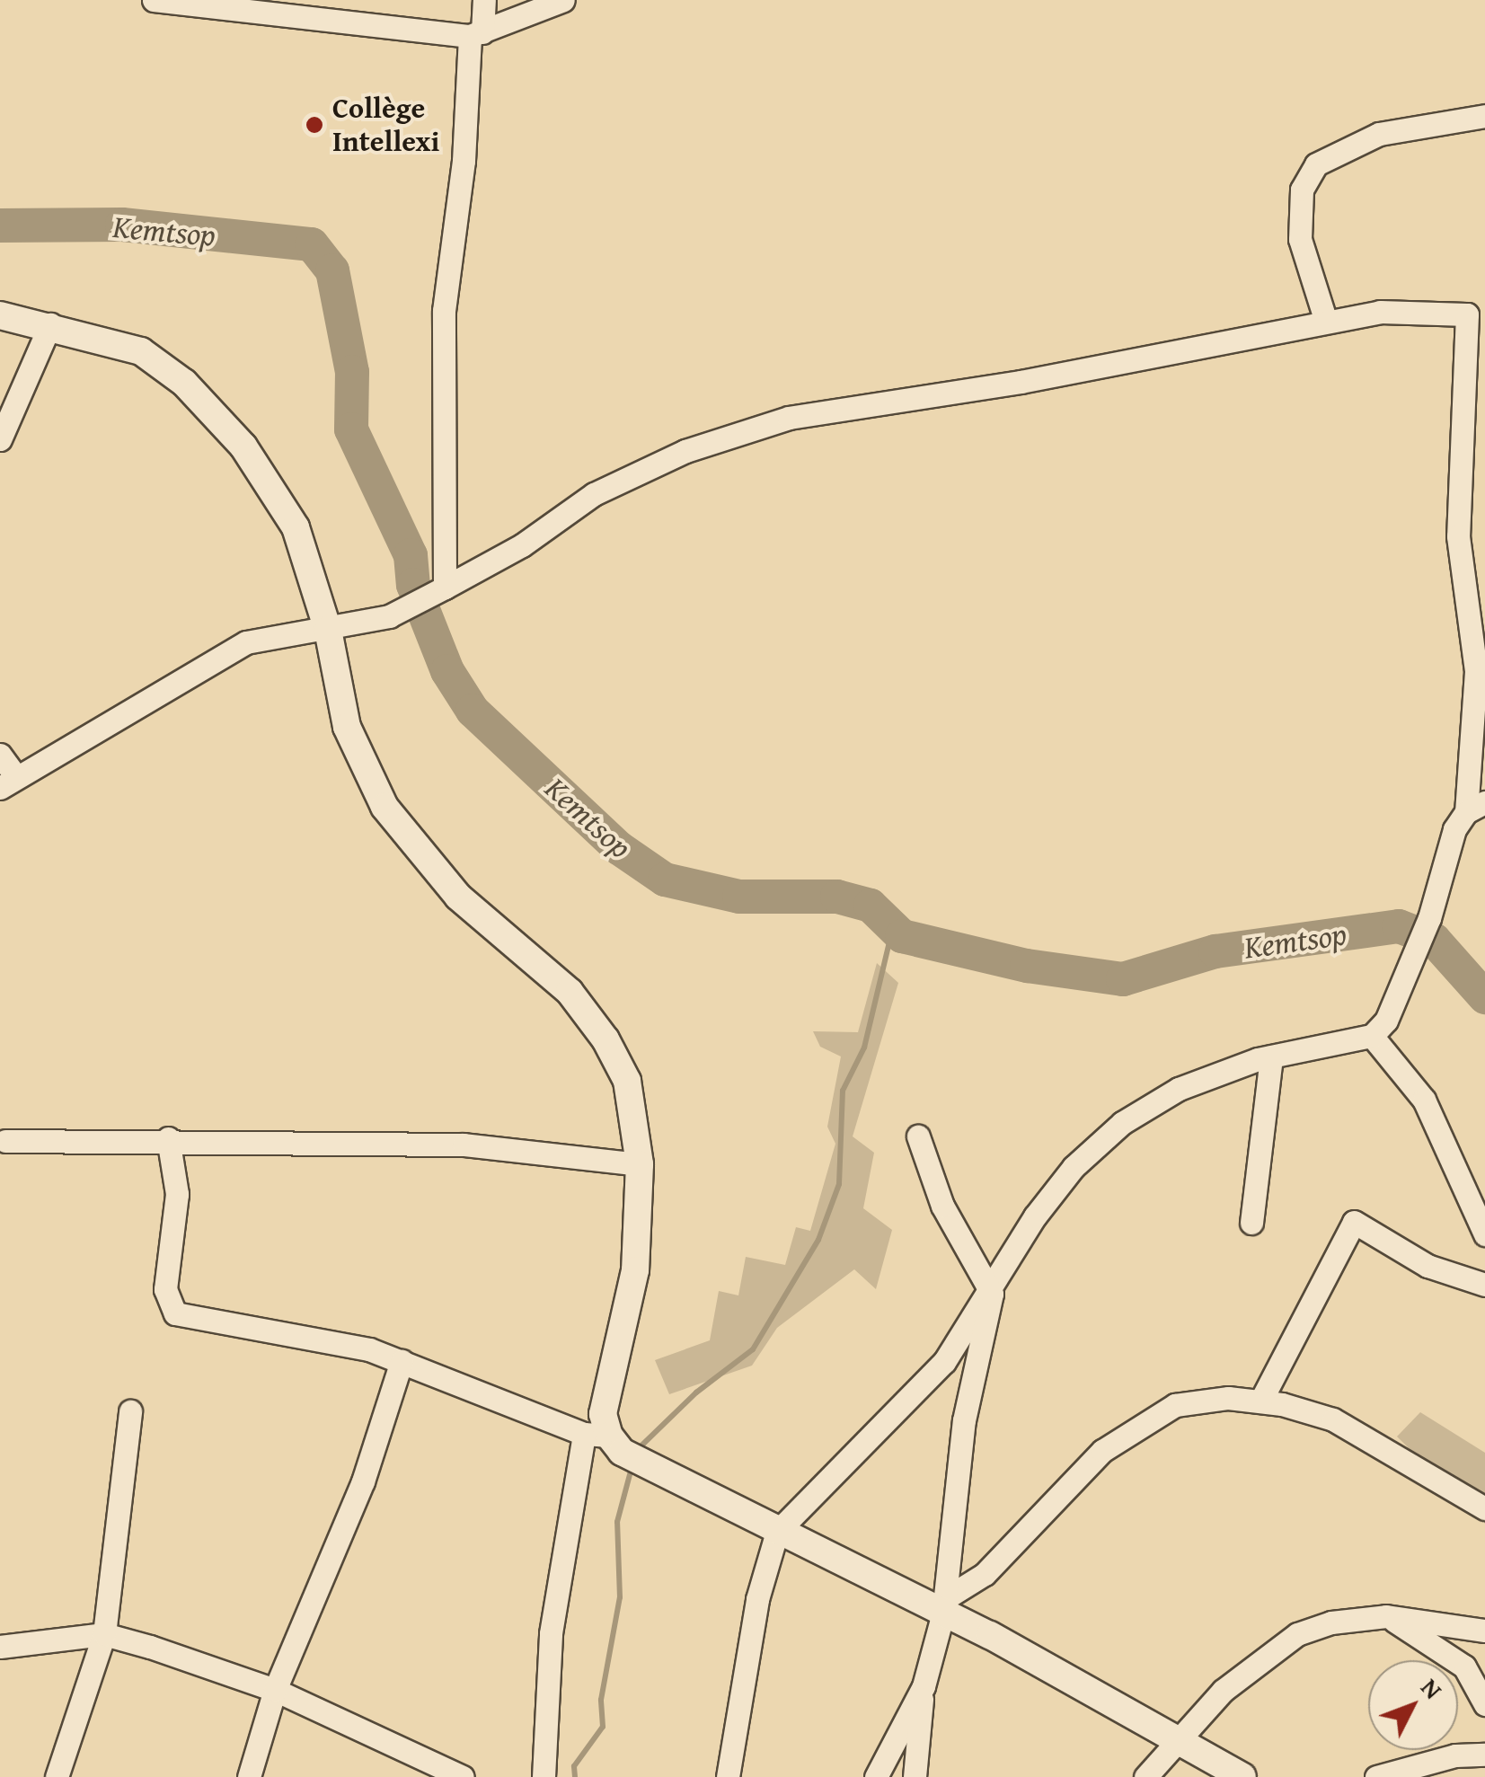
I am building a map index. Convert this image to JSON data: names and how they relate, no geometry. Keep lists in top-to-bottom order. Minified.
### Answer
{"water":["Kemtsop"],"places":["Collège Intellexi"],"north":"top right"}
